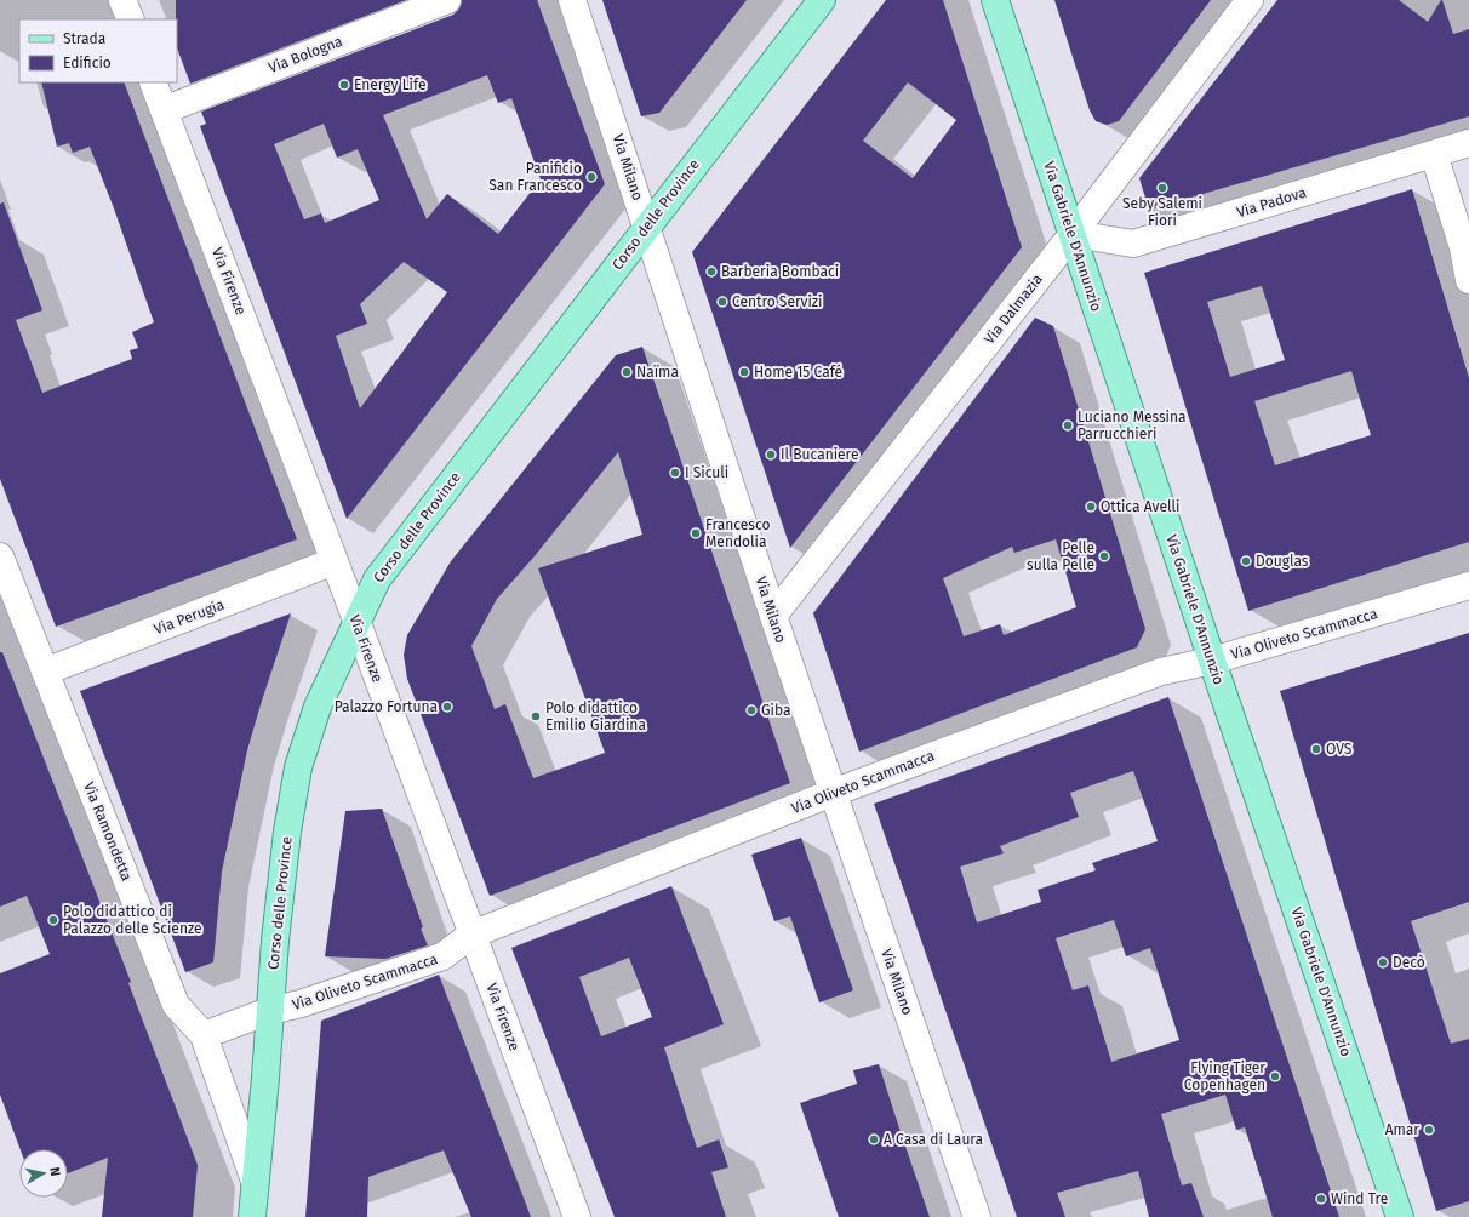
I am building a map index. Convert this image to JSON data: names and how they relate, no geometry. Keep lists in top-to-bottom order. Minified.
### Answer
{"streets":{"main road":["Corso delle Province","Via Gabriele D'Annunzio"],"street":["Via Bologna","Via Milano","Via Padova","Via Firenze","Via Dalmazia","Via Perugia","Via Oliveto Scammacca","Via Ramondetta"]},"crossings":[["Via Bologna","Via Firenze"],["Via Milano","Corso delle Province"],["Via Milano","Via Dalmazia"],["Via Milano","Via Oliveto Scammacca"],["Via Padova","Via Gabriele D'Annunzio"],["Via Padova","Via Dalmazia"],["Corso delle Province","Via Firenze"],["Corso delle Province","Via Oliveto Scammacca"],["Corso delle Province","Via Ramondetta"],["Via Gabriele D'Annunzio","Via Dalmazia"],["Via Gabriele D'Annunzio","Via Oliveto Scammacca"],["Via Firenze","Via Perugia"],["Via Firenze","Via Oliveto Scammacca"],["Via Perugia","Via Ramondetta"],["Via Oliveto Scammacca","Via Ramondetta"]],"places":["Energy Life","Panificio San Francesco","Seby Salemi Fiori","Barberia Bombaci","Centro Servizi","Naïma","Home 15 Café","Luciano Messina Parrucchieri","Il Bucaniere","I Siculi","Ottica Avelli","Francesco Mendolia","Pelle sulla Pelle","Douglas","Palazzo Fortuna","Giba","Polo didattico Emilio Giardina","OVS","Polo didattico di Palazzo delle Scienze","Decò","Flying Tiger Copenhagen","Amar","A Casa di Laura","Wind Tre"],"legend":["Strada","Edificio"],"north":"right"}
